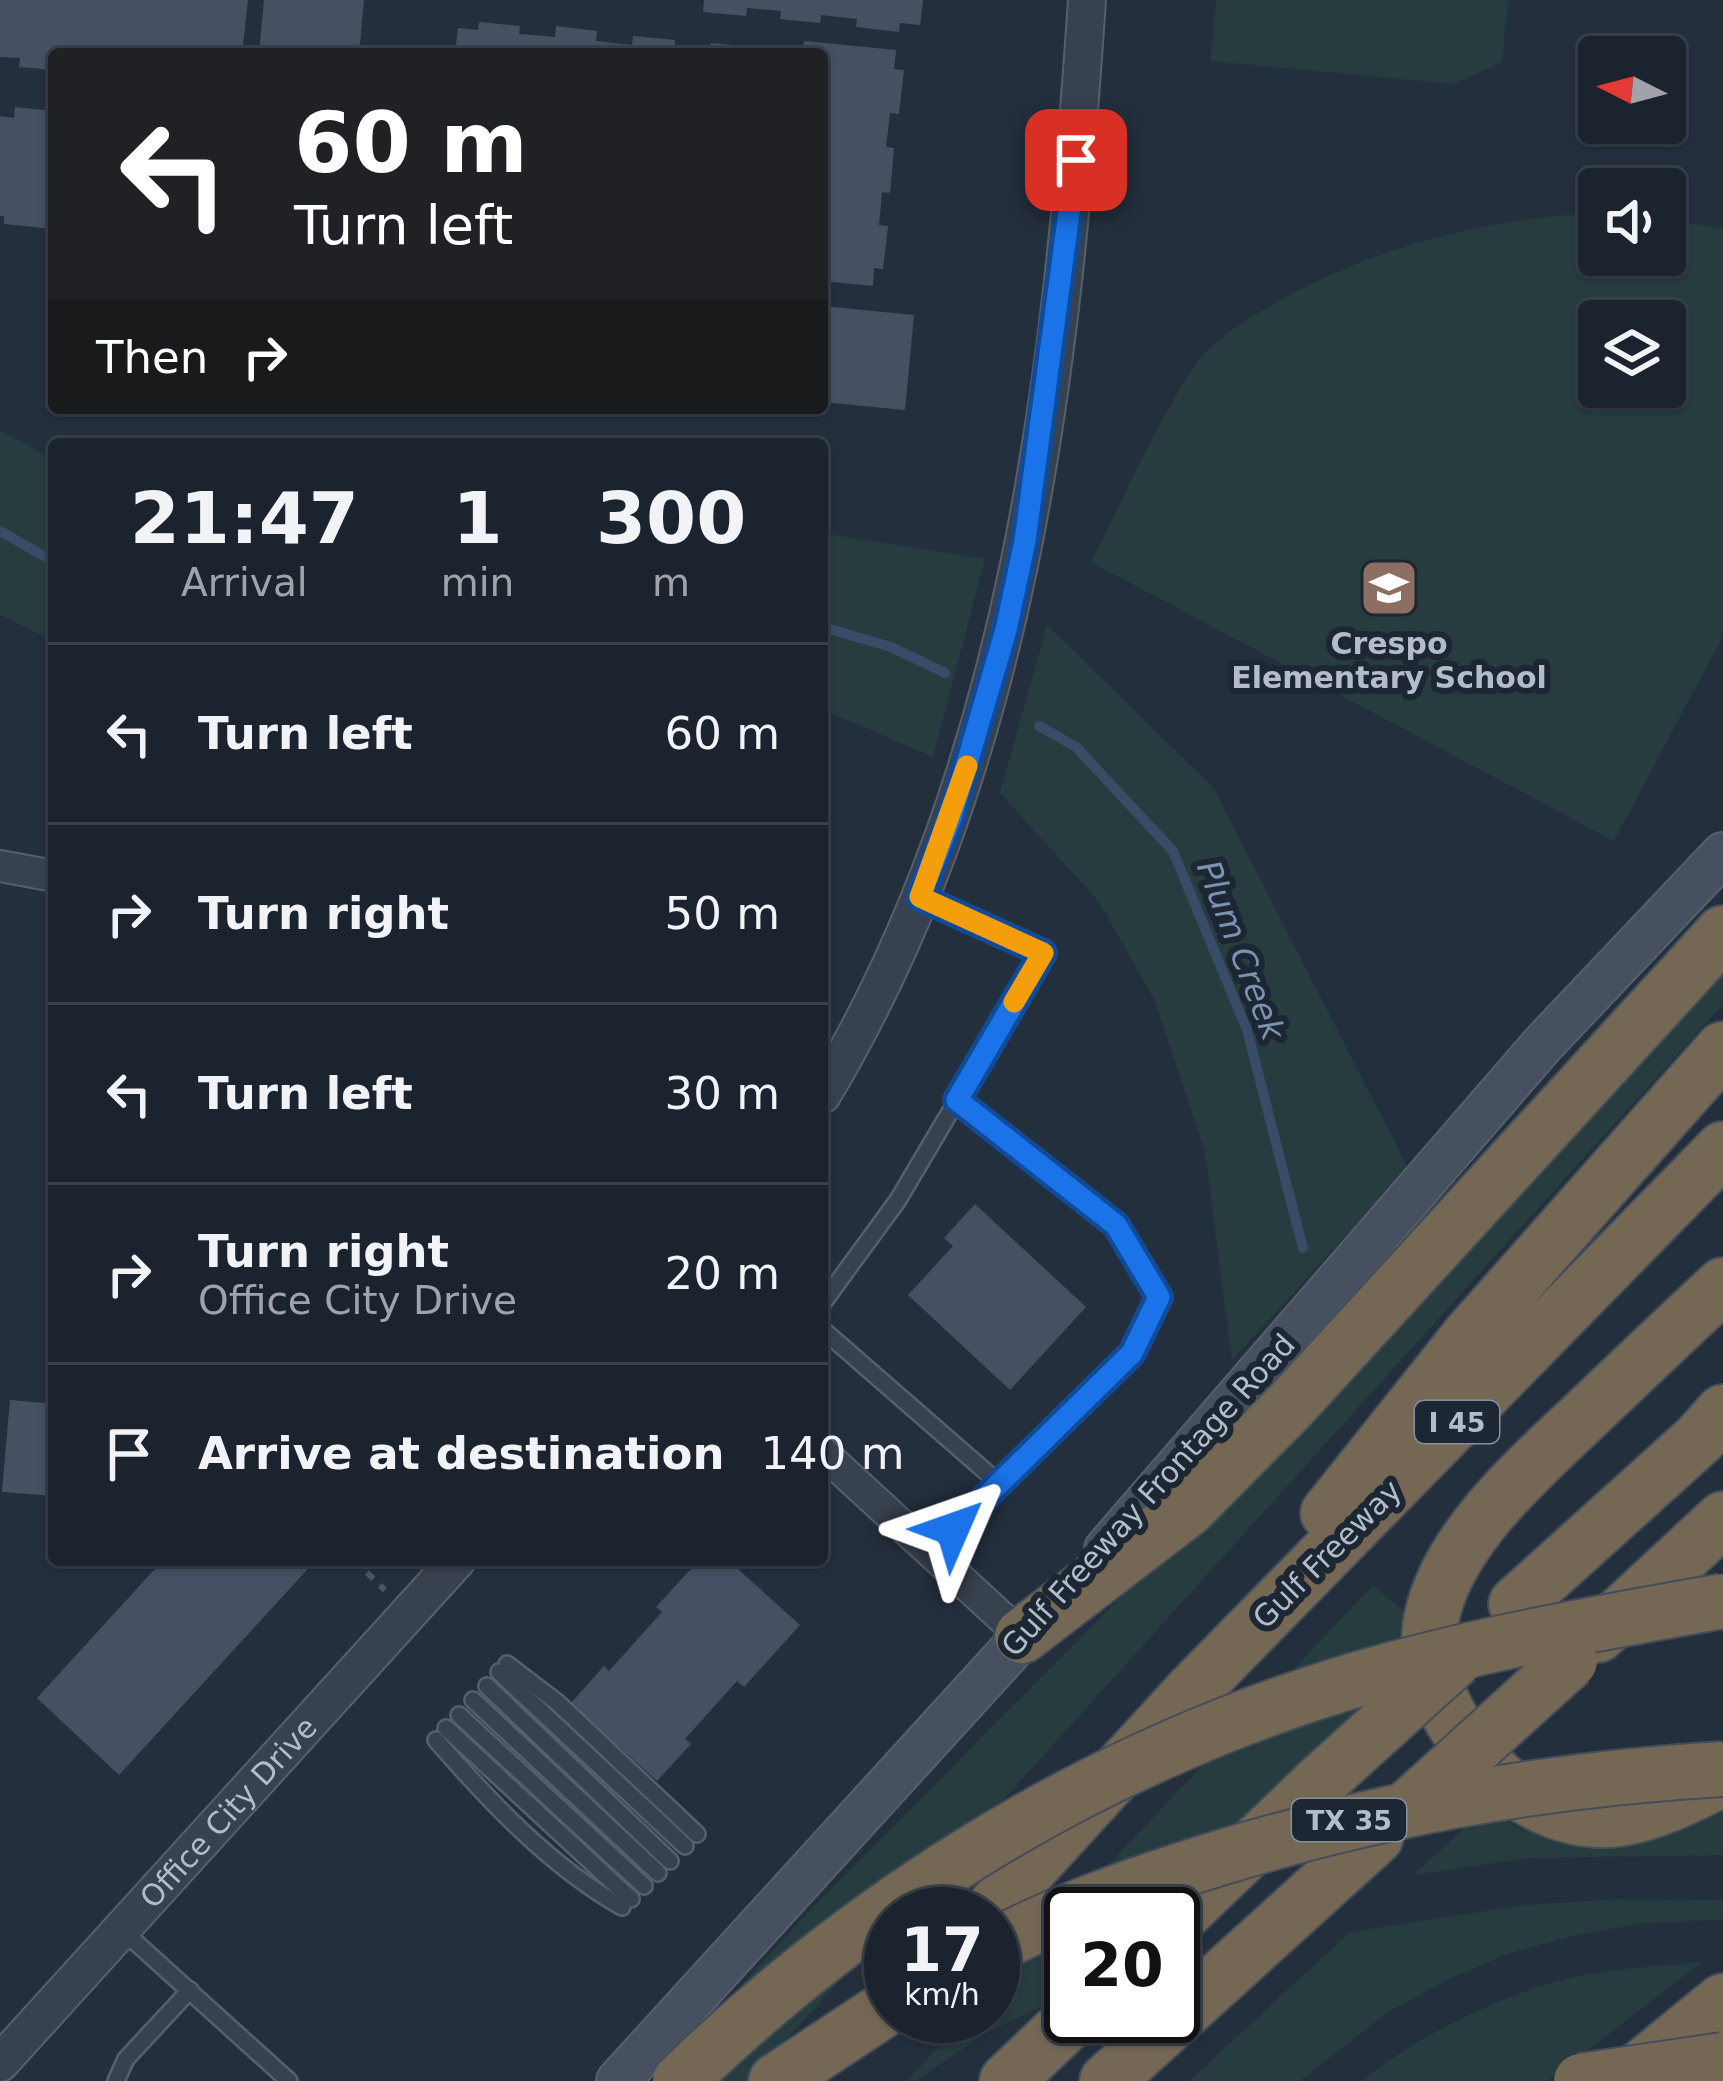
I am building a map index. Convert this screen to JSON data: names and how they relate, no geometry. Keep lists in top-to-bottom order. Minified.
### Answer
{"streets":{"highway":["I 45","Gulf Freeway","TX 35"],"main road":["Gulf Freeway Frontage Road"],"street":["Office City Drive"]},"water":["Plum Creek"],"places":{"school or university":["Crespo Elementary School"]},"north":"left","page":{"turn":["60 m","Turn left"],"then":"Then","eta":["21:47","Arrival","1","min","300","m"],"list":[{"name":"Turn left","value":"60 m"},{"name":"Turn right","value":"50 m"},{"name":"Turn left","value":"30 m"},{"name":"Turn right","note":"Office City Drive","value":"20 m"},{"name":"Arrive at destination","value":"140 m"}],"speed":"17 km/h","limit":"20"}}
